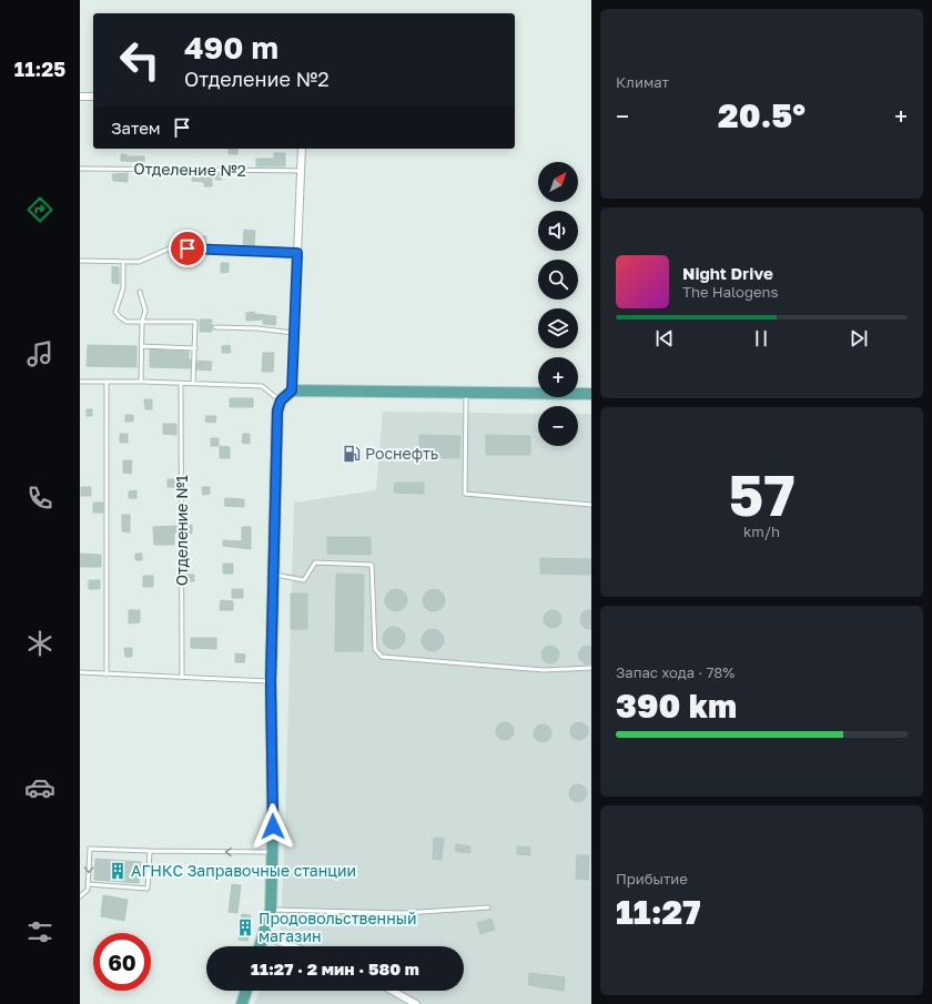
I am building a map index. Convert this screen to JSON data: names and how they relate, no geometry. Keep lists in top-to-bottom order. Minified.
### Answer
{"streets":{"lane":["Отделение №2","Отделение №1"]},"places":{"fuel station":["Роснефть"],"building":["АГНКС Заправочные станции","Продовольственный магазин"]},"north":"top right","page":{"tabs":"11:25","tile":["Климат",["57","km/h"],["Запас хода · 78%","390 km"],["Прибытие","11:27"]],"turn":["490 m","Отделение №2"],"heat":["−","20.5°","+"],"then":"Затем","map_buttons":["+","−"],"song":["Night Drive","The Halogens"],"limit":"60","trip":"11:27 · 2 мин · 580 m"}}
